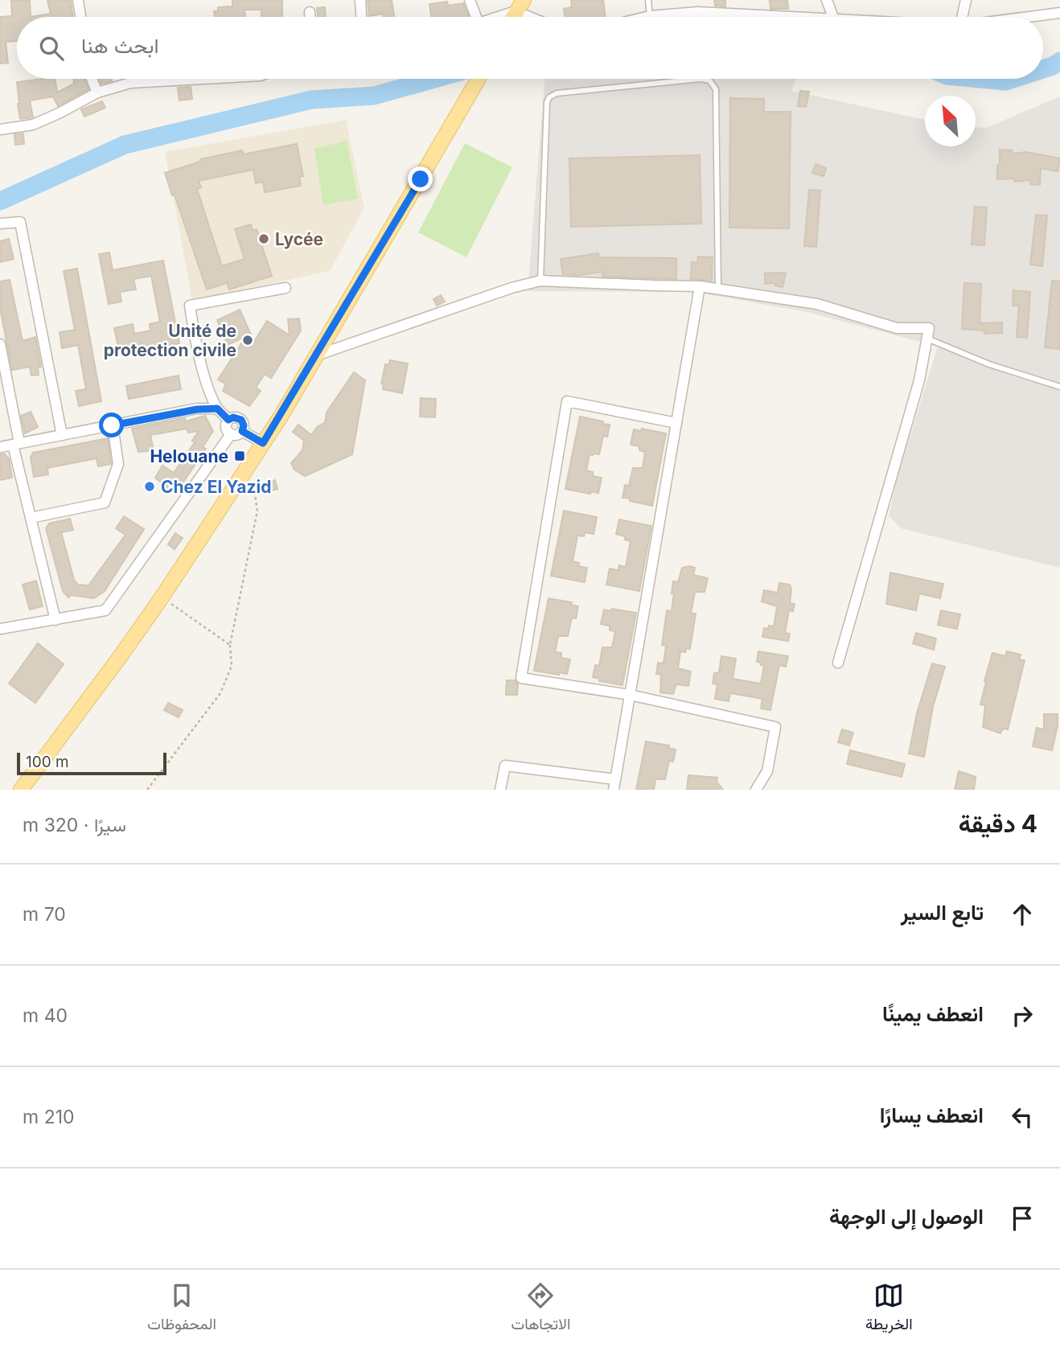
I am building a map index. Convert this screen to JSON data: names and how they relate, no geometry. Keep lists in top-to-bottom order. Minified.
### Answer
{"places":{"other":["Lycée","Unité de protection civile","Chez El Yazid"],"transit":["Helouane"]},"scale_bar":"100 m","north":"top left","page":{"search":"ابحث هنا","scale":"100 m","heading":["4 دقيقة","سيرًا · 320 m"],"list":[["تابع السير","70 m"],["انعطف يمينًا","40 m"],["انعطف يسارًا","210 m"],"الوصول إلى الوجهة"],"nav":["الخريطة","الاتجاهات","المحفوظات"]}}
